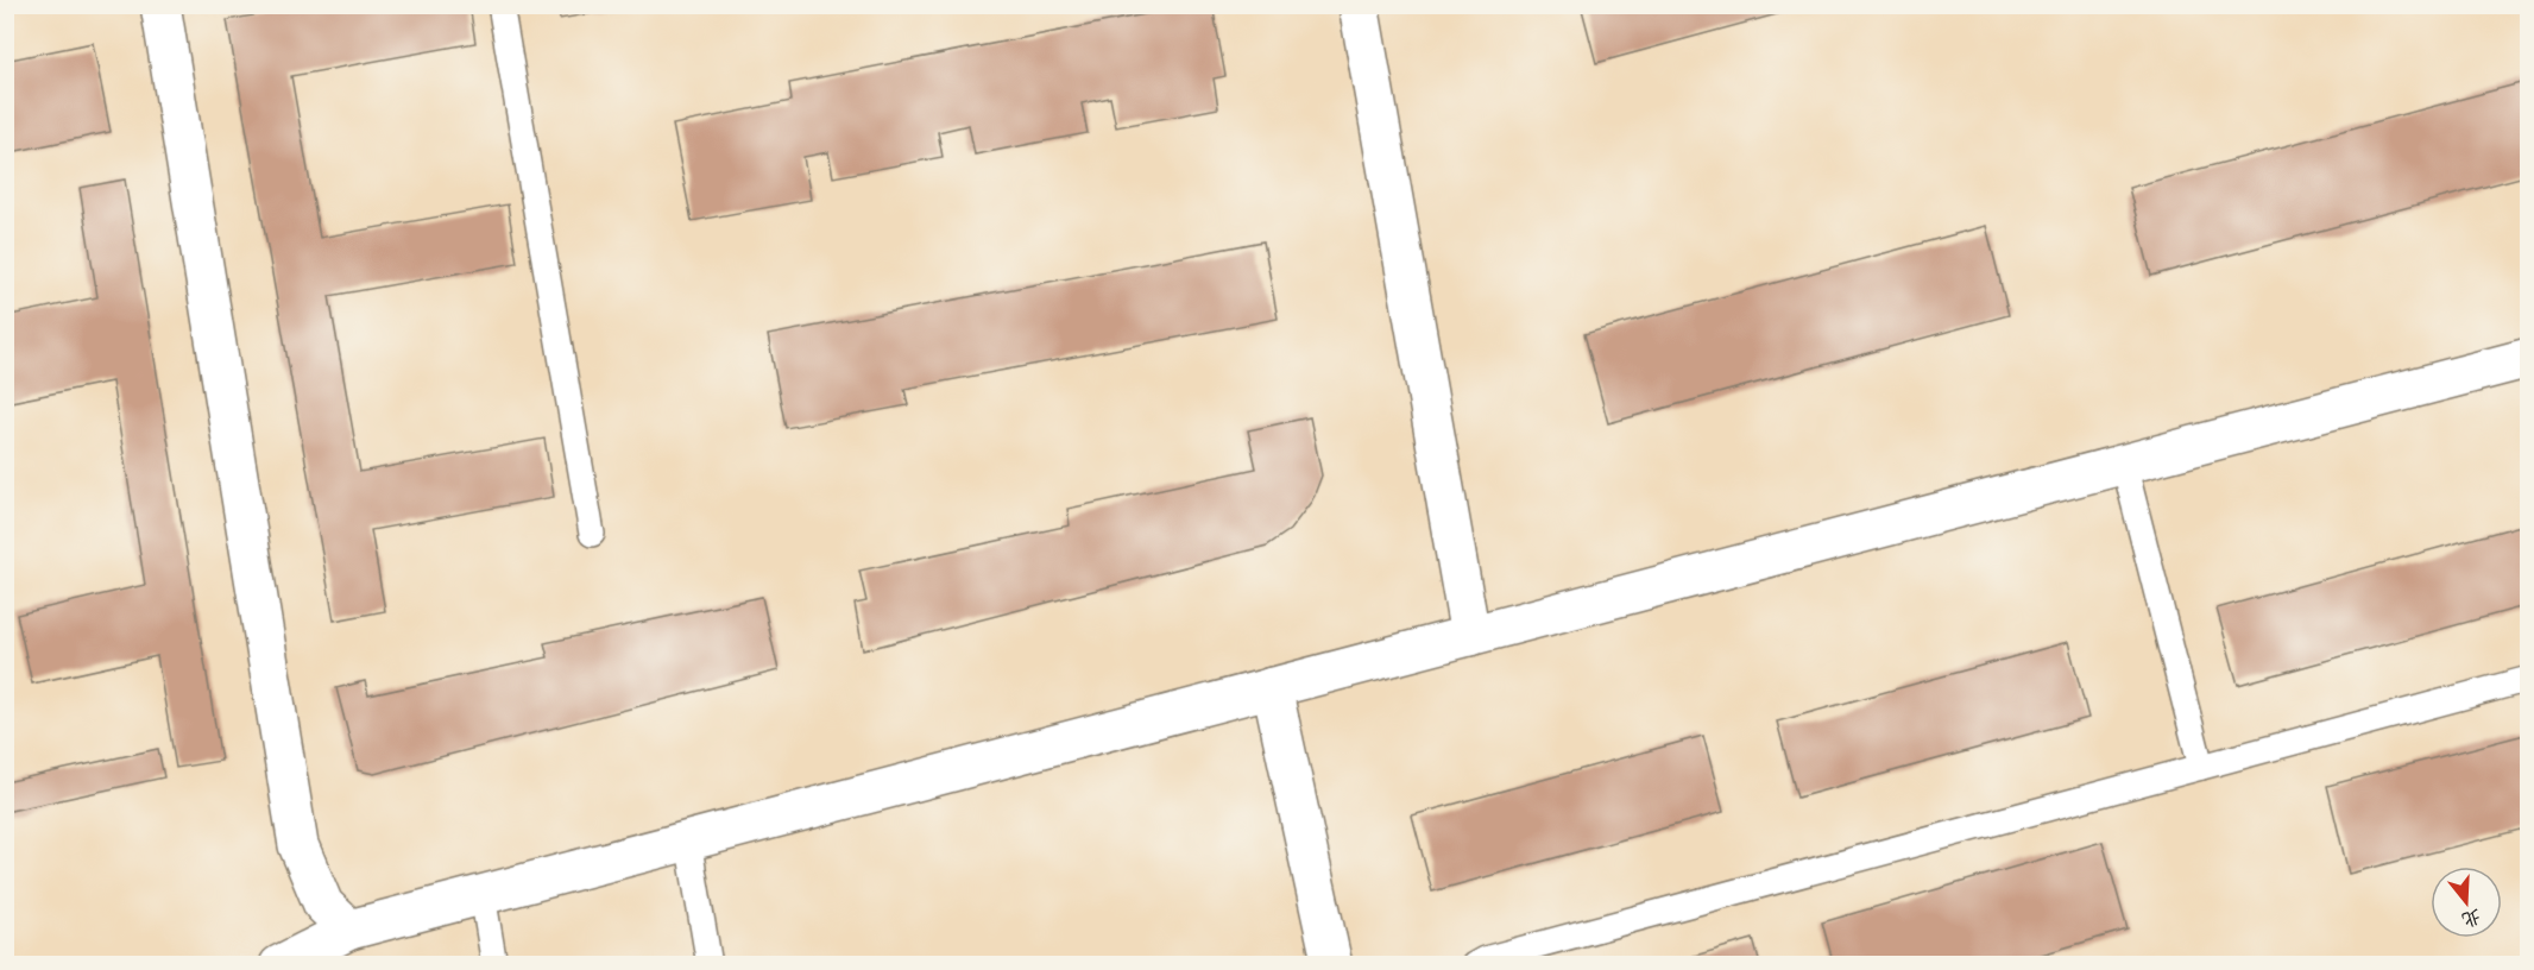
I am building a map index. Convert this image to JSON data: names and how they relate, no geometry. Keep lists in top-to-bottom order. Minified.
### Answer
{"north":"bottom"}
